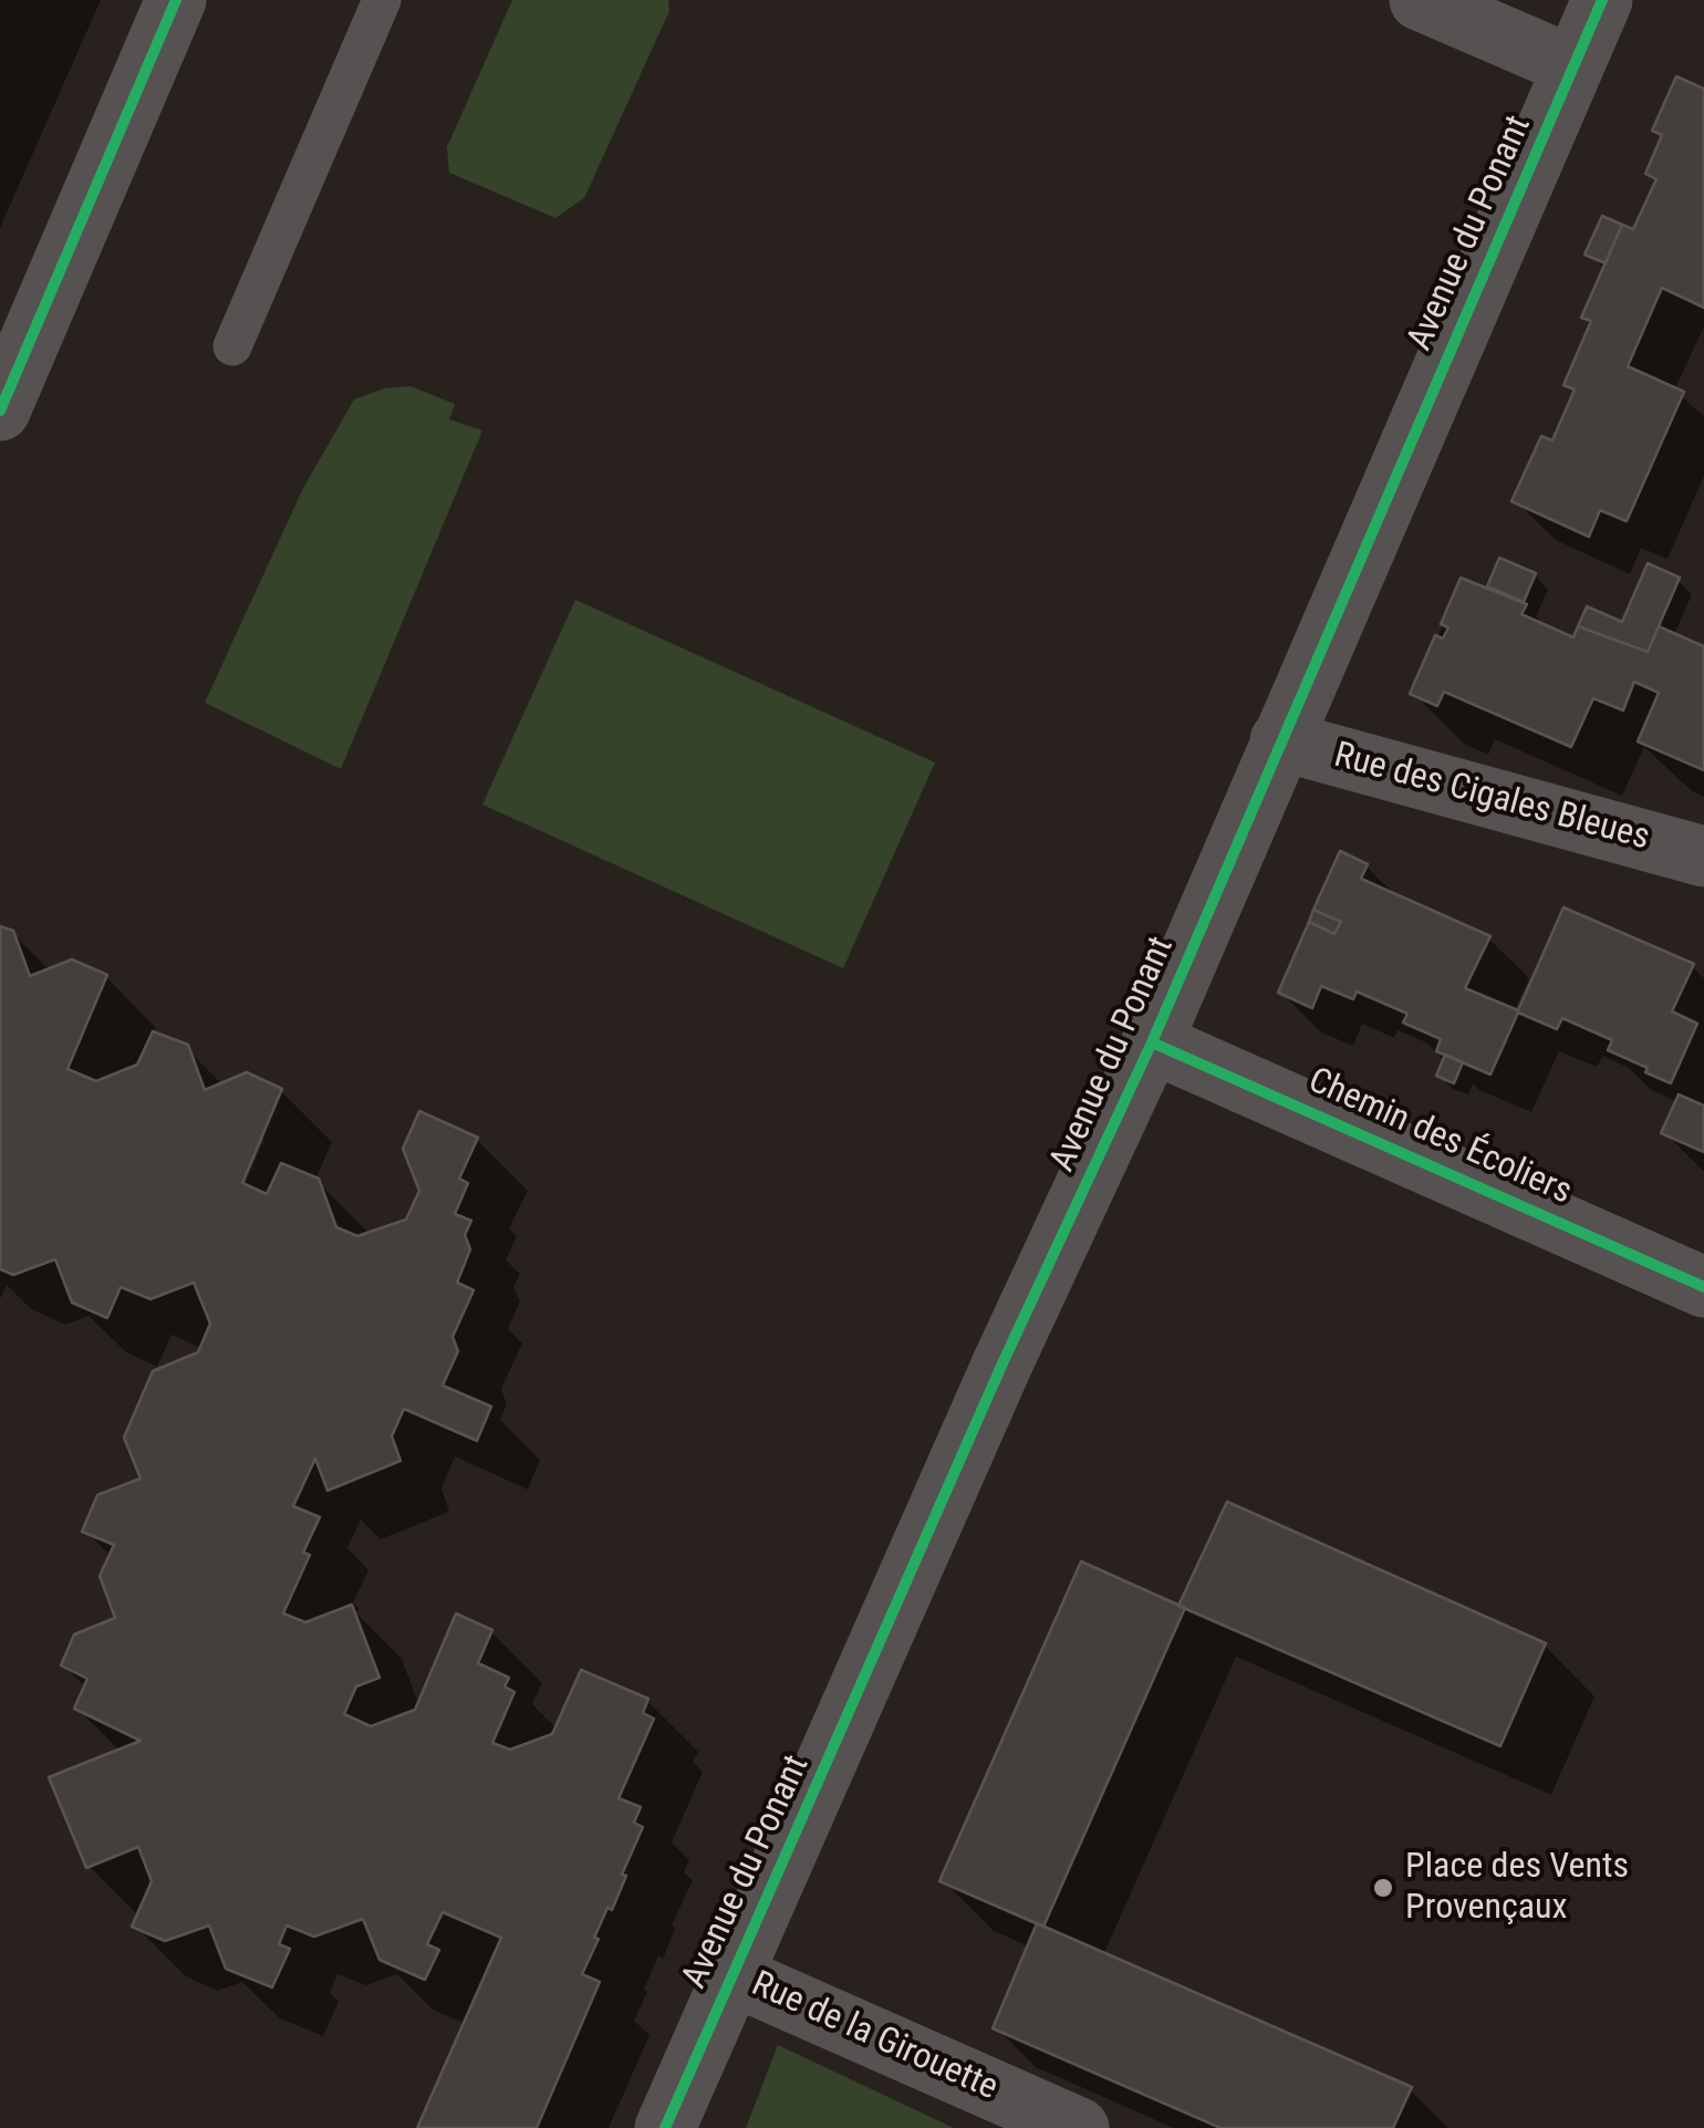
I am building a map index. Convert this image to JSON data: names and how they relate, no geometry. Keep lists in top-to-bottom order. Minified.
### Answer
{"streets":{"street":["Avenue du Ponant","Rue des Cigales Bleues","Chemin des Écoliers","Rue de la Girouette"]},"crossings":[["Avenue du Ponant","Rue des Cigales Bleues"],["Avenue du Ponant","Chemin des Écoliers"],["Avenue du Ponant","Rue de la Girouette"]],"places":["Place des Vents Provençaux"]}
